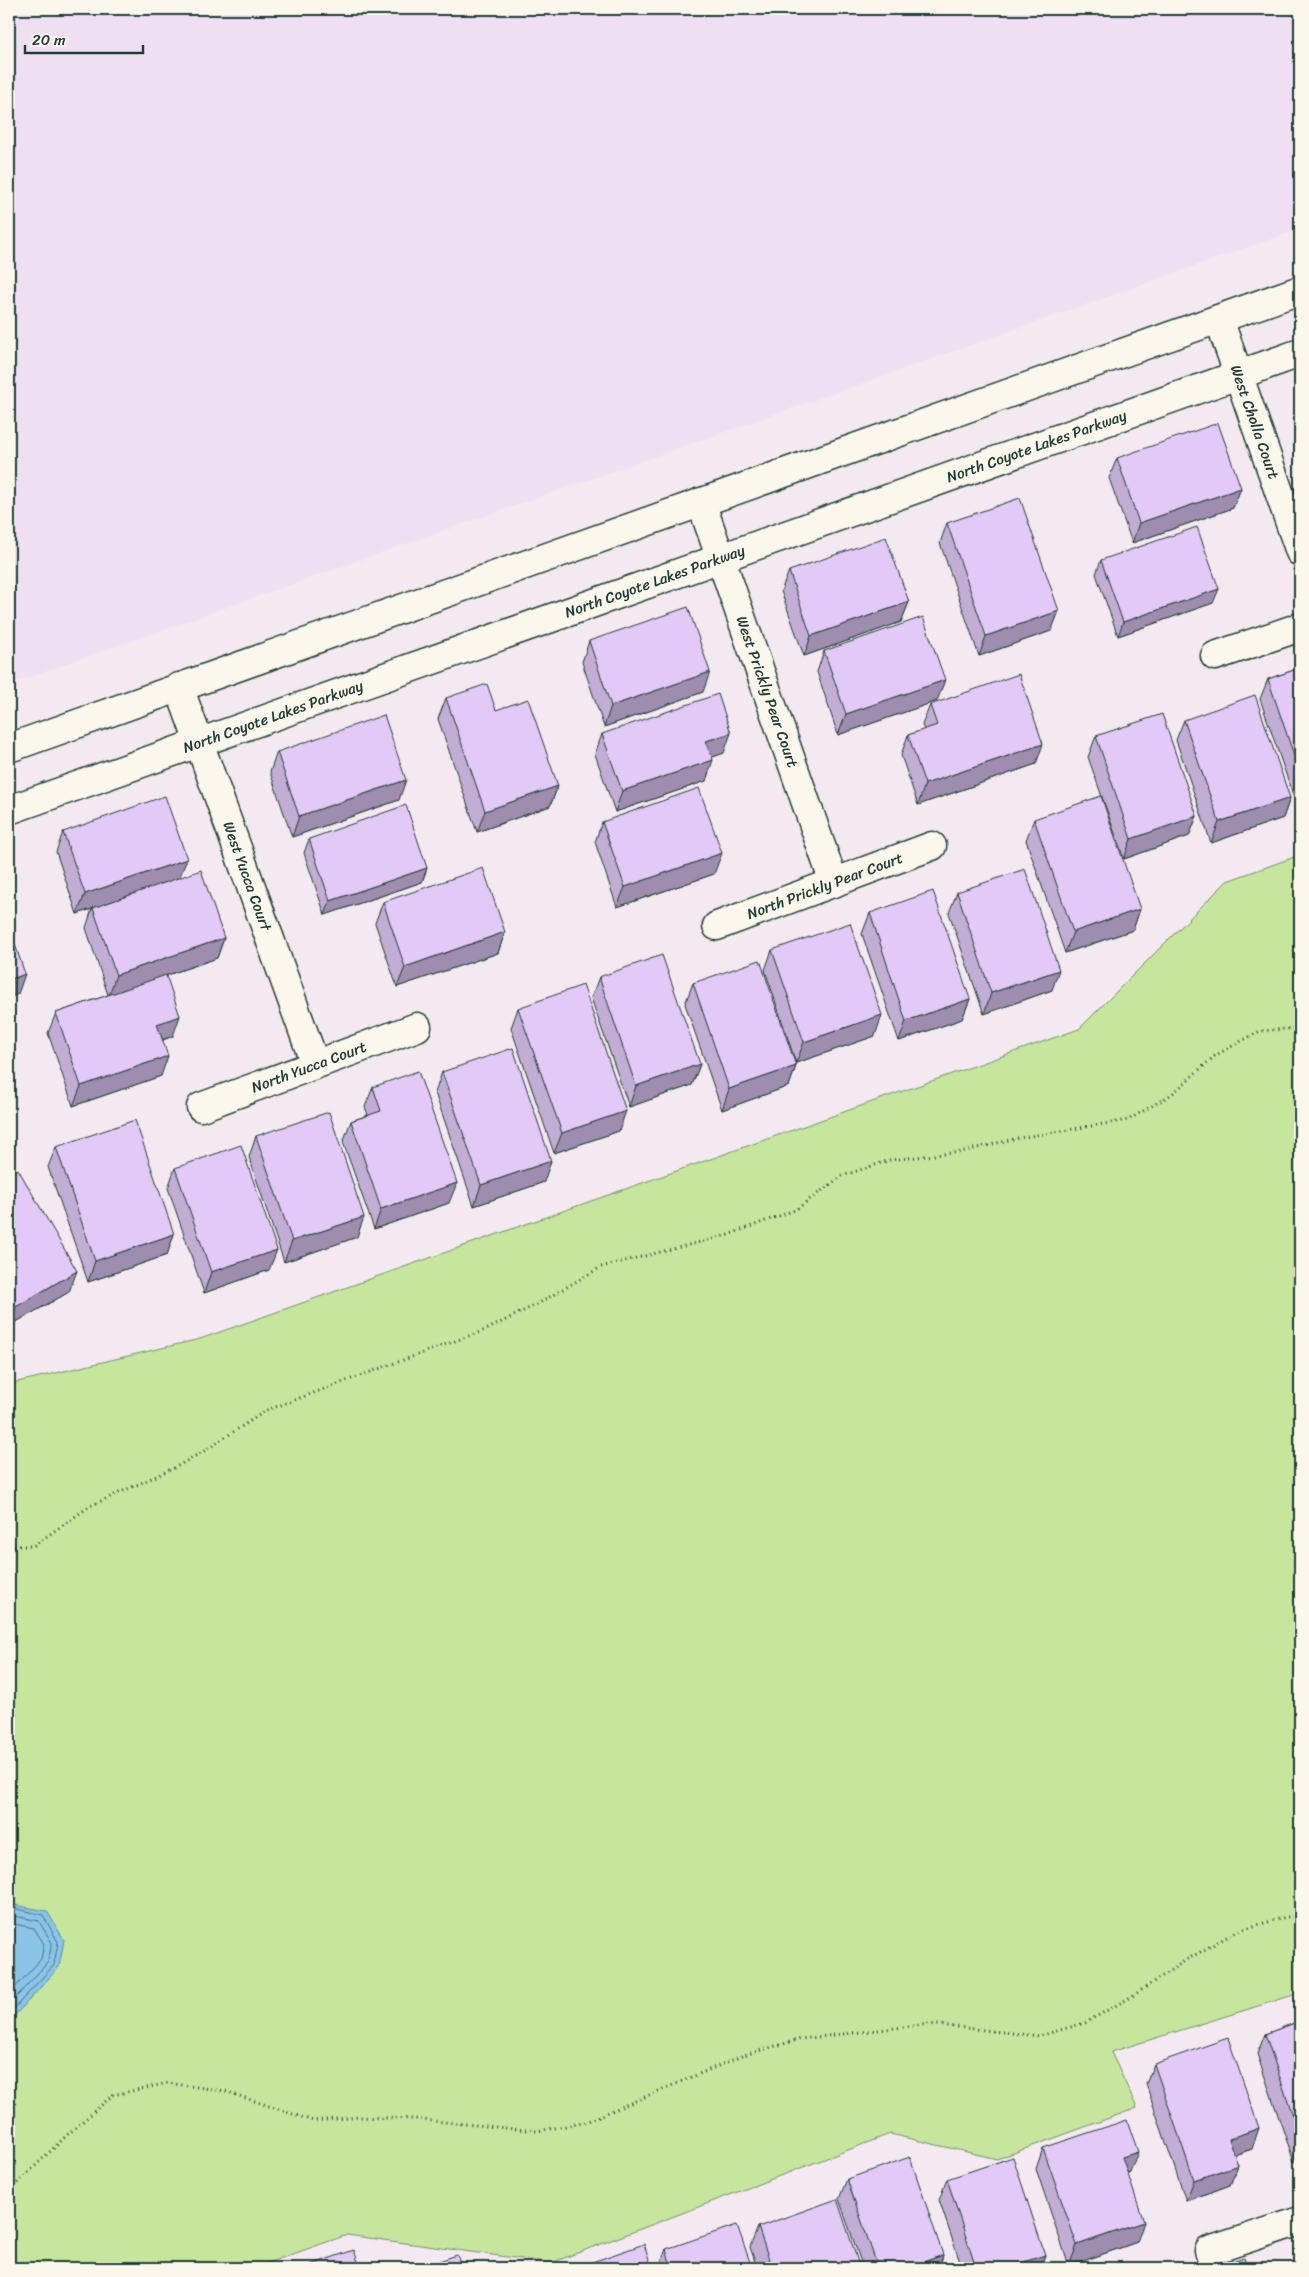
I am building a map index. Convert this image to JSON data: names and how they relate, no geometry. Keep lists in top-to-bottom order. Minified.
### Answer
{"streets":{"street":["West Cholla Court","North Coyote Lakes Parkway","West Prickly Pear Court","West Yucca Court","North Prickly Pear Court","North Yucca Court"]},"crossings":[["West Cholla Court","North Coyote Lakes Parkway"],["North Coyote Lakes Parkway","West Prickly Pear Court"],["North Coyote Lakes Parkway","West Yucca Court"],["West Prickly Pear Court","North Prickly Pear Court"],["West Yucca Court","North Yucca Court"]],"scale_bar":"20 m"}
